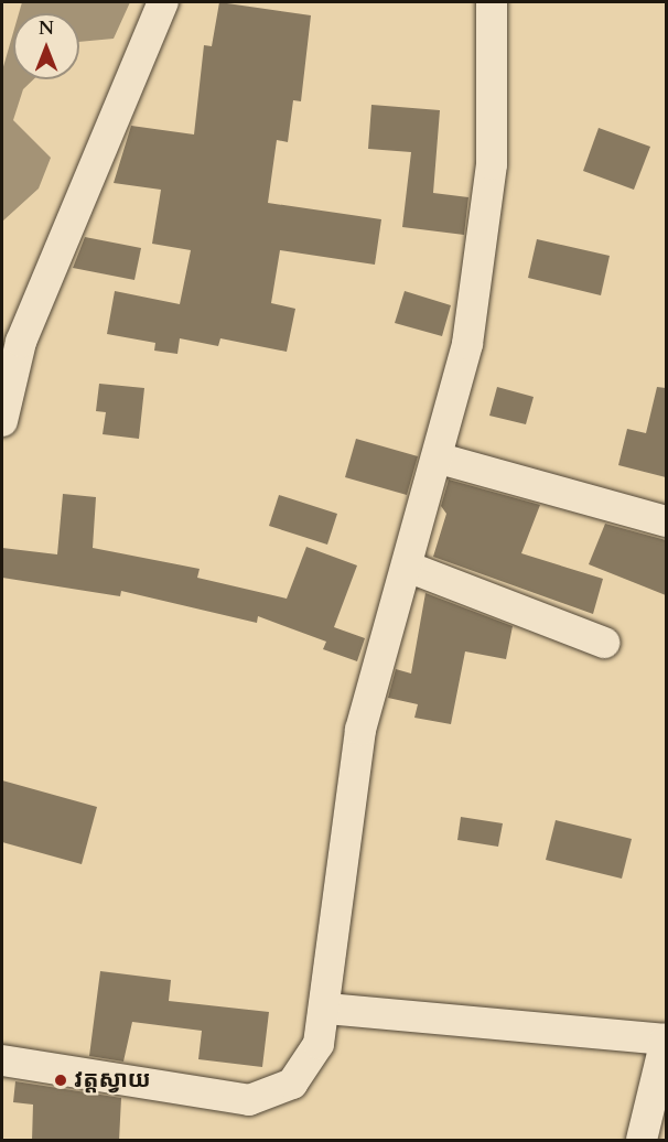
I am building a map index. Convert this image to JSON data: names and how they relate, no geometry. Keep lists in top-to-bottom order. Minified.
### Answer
{"places":["វត្តស្វាយ"],"north":"top"}
